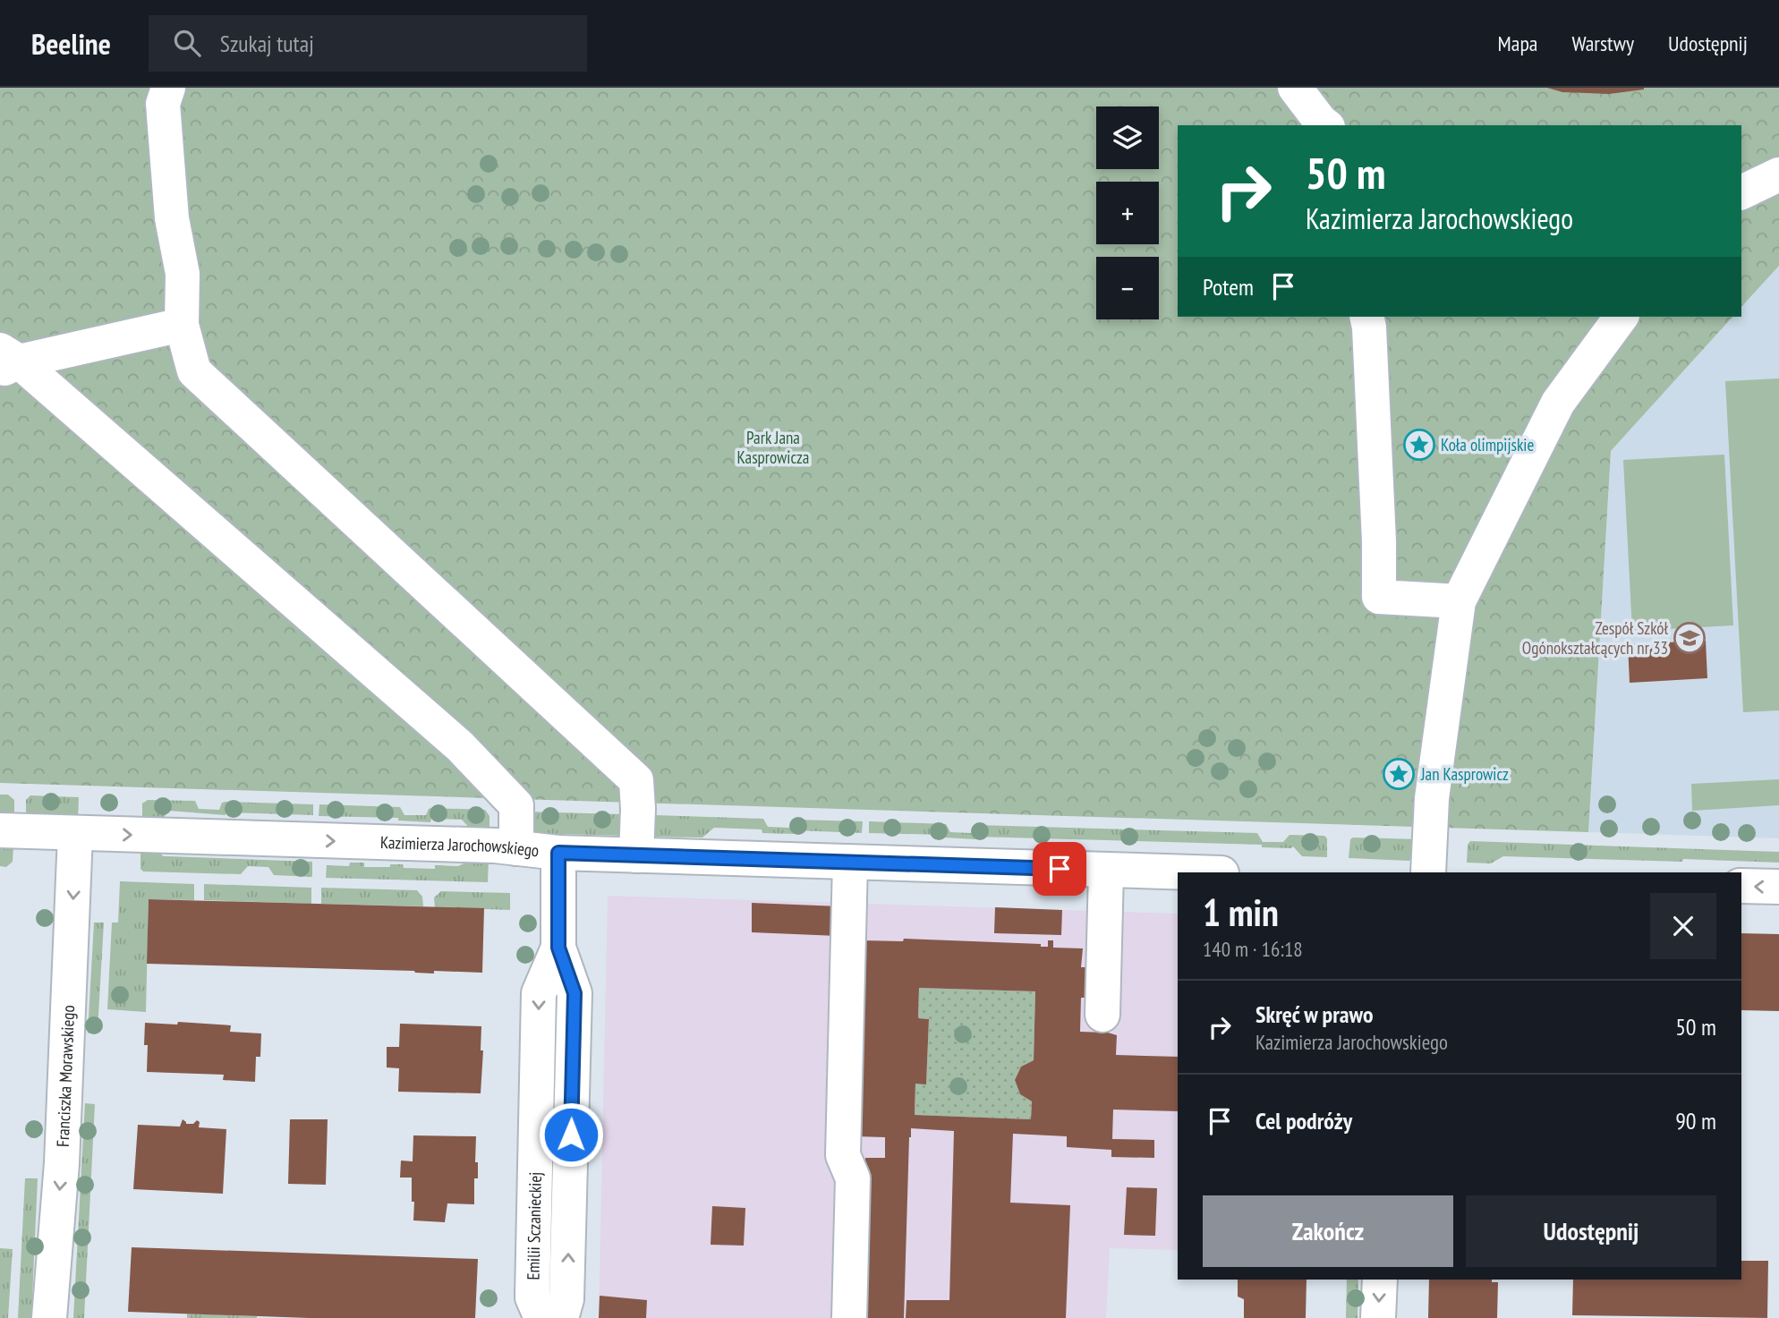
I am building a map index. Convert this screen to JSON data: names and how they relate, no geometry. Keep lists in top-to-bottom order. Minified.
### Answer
{"streets":{"street":["Kazimierza Jarochowskiego","Franciszka Morawskiego","Emilii Sczanieckiej"]},"crossings":[["Kazimierza Jarochowskiego","Franciszka Morawskiego"],["Kazimierza Jarochowskiego","Emilii Sczanieckiej"]],"one_way":["Kazimierza Jarochowskiego","Franciszka Morawskiego"],"parks":["Park Jana Kasprowicza"],"places":{"place":["Koła olimpijskie","Jan Kasprowicz"],"school or university":["Zespół Szkół Ogónokształcących nr 33"]},"page":{"header":"Beeline","search":"Szukaj tutaj","nav":["Mapa","Warstwy","Udostępnij"],"map_buttons":["+","−"],"turn":["50 m","Kazimierza Jarochowskiego"],"then":"Potem","heading":["1 min","140 m · 16:18"],"list":[{"name":"Skręć w prawo","note":"Kazimierza Jarochowskiego","value":"50 m"},{"name":"Cel podróży","value":"90 m"}],"buttons":["Zakończ","Udostępnij"]}}
